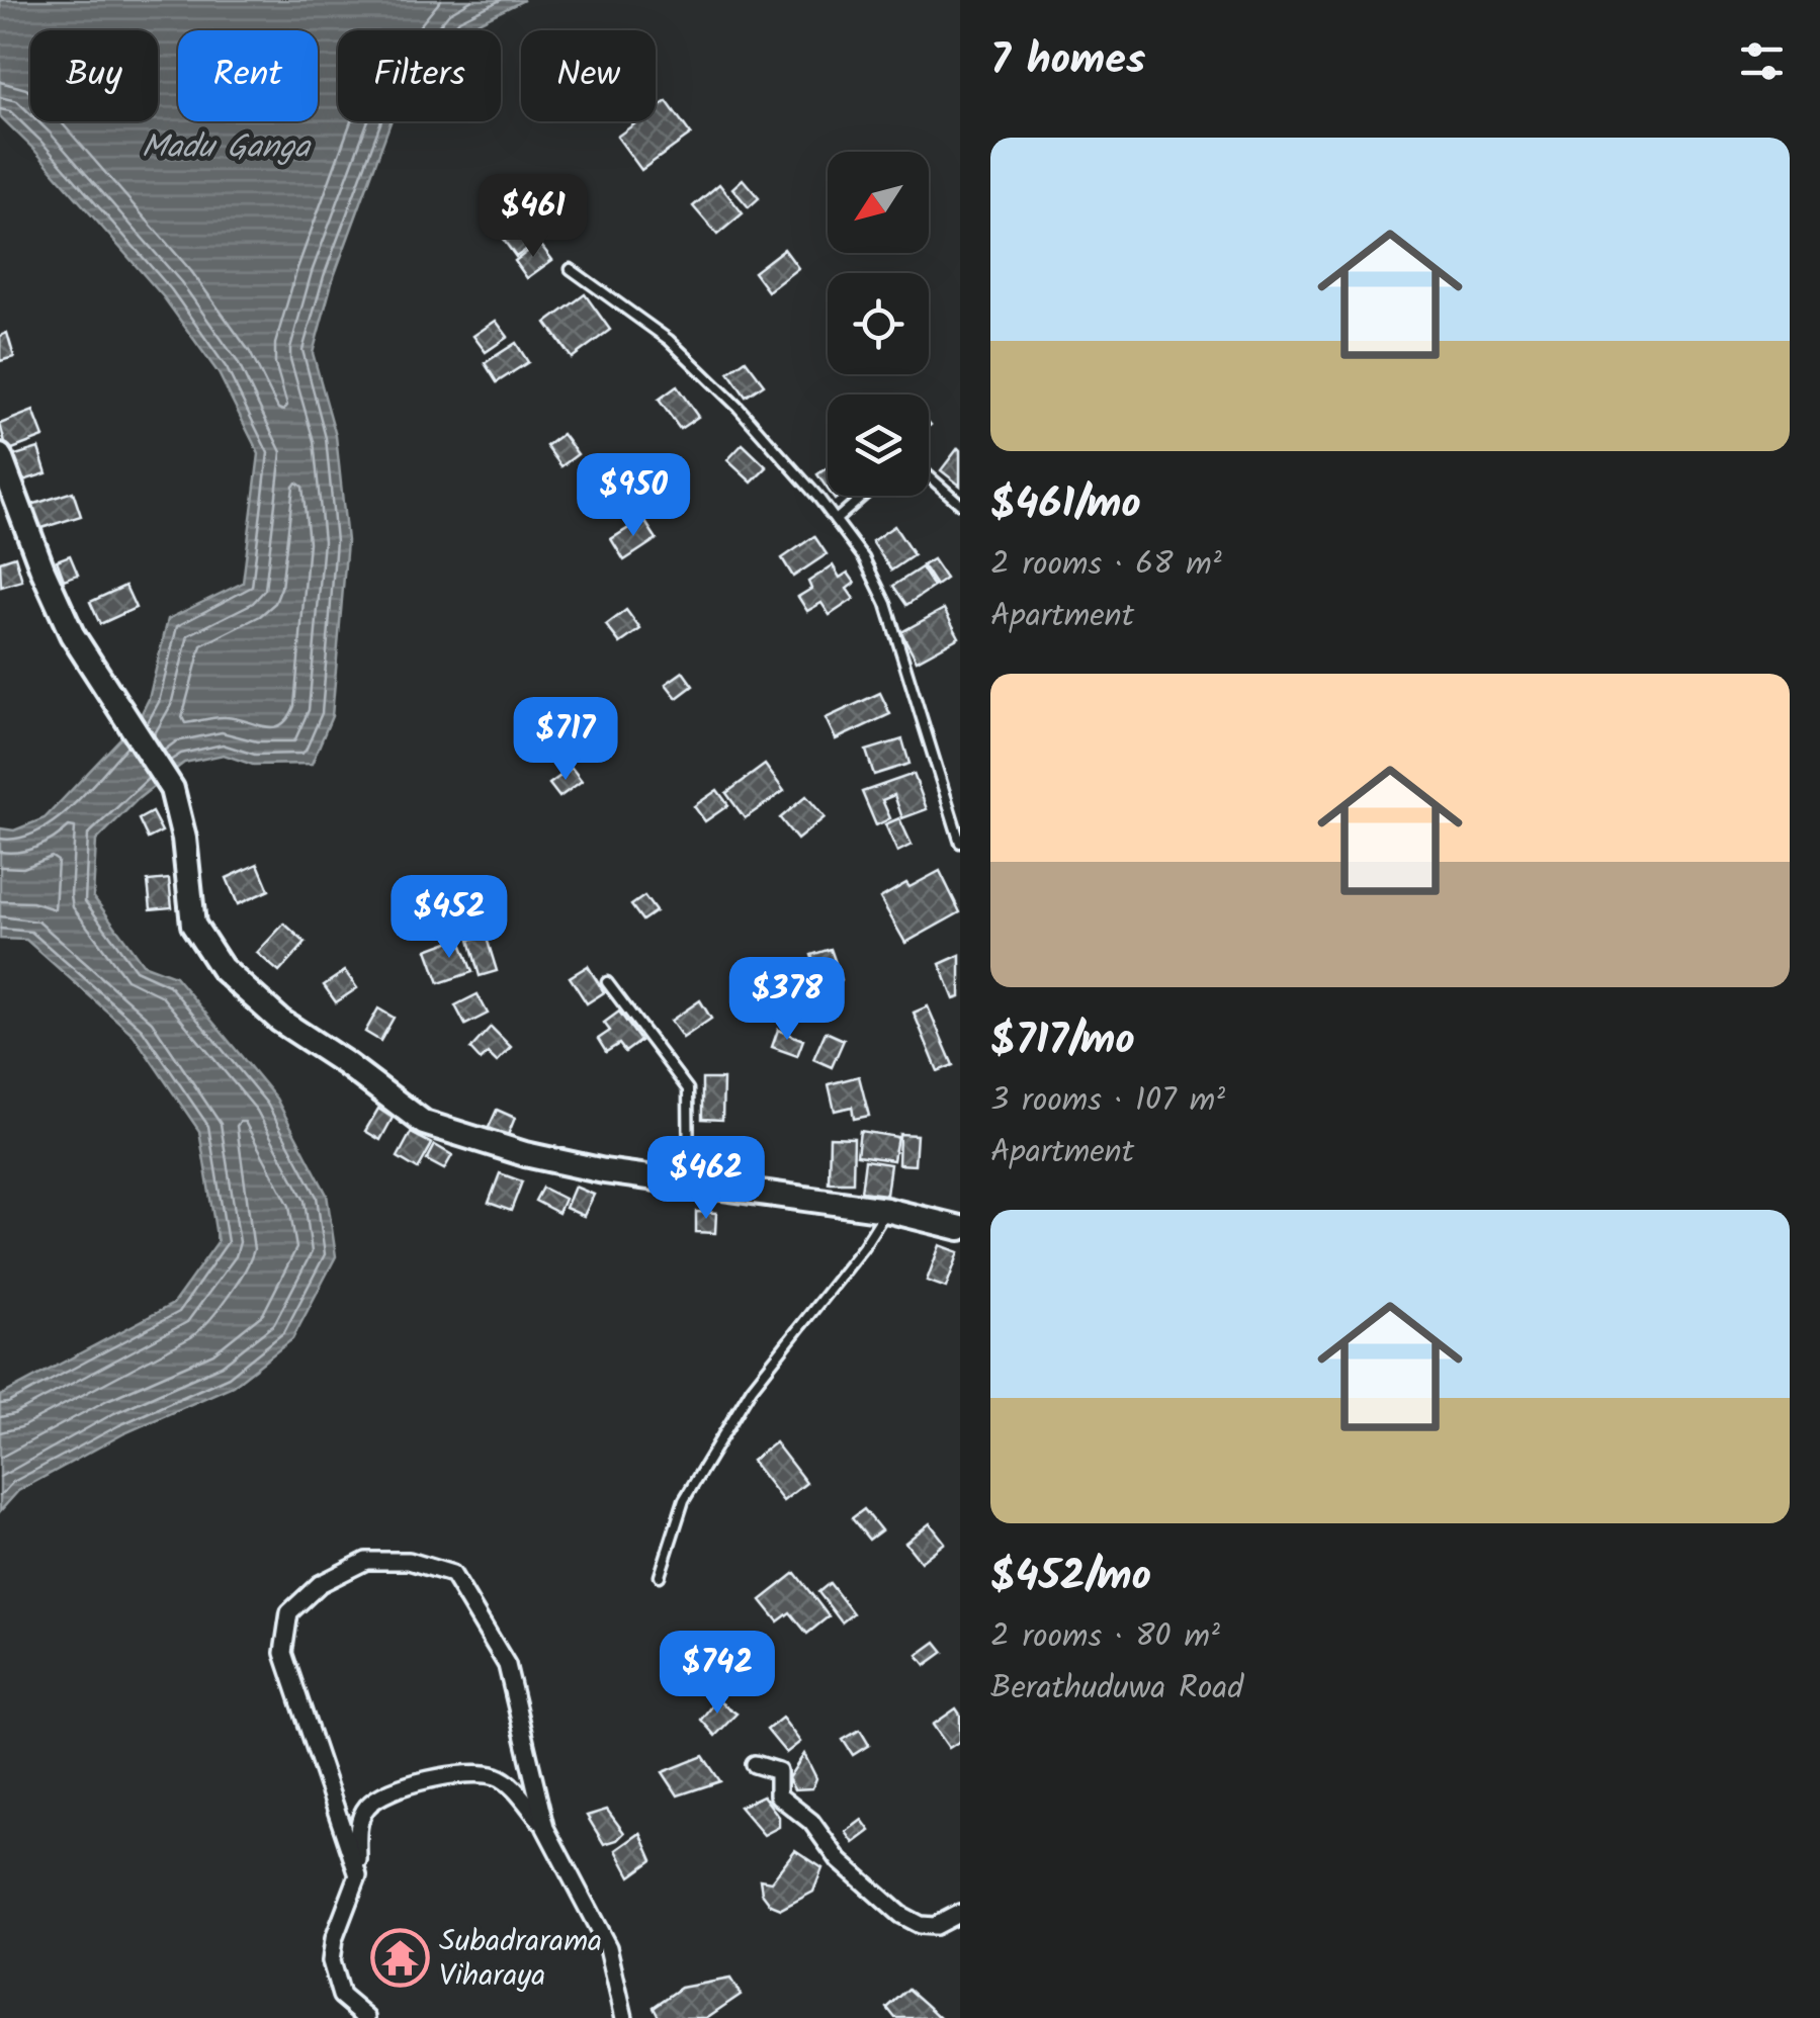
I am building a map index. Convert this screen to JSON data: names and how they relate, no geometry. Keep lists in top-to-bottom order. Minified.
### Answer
{"water":["Madu Ganga"],"places":{"temple":["Subadrarama Viharaya"]},"north":"bottom left","page":{"heading":"7 homes","chip":["Buy","Rent","Filters","New"],"list":[{"name":"$461/mo","note":"2 rooms · 68 m² · Apartment"},{"name":"$717/mo","note":"3 rooms · 107 m² · Apartment"},{"name":"$452/mo","note":"2 rooms · 80 m² · Berathuduwa Road"}],"price":["$461","$950","$717","$452","$378","$462","$742"]}}
